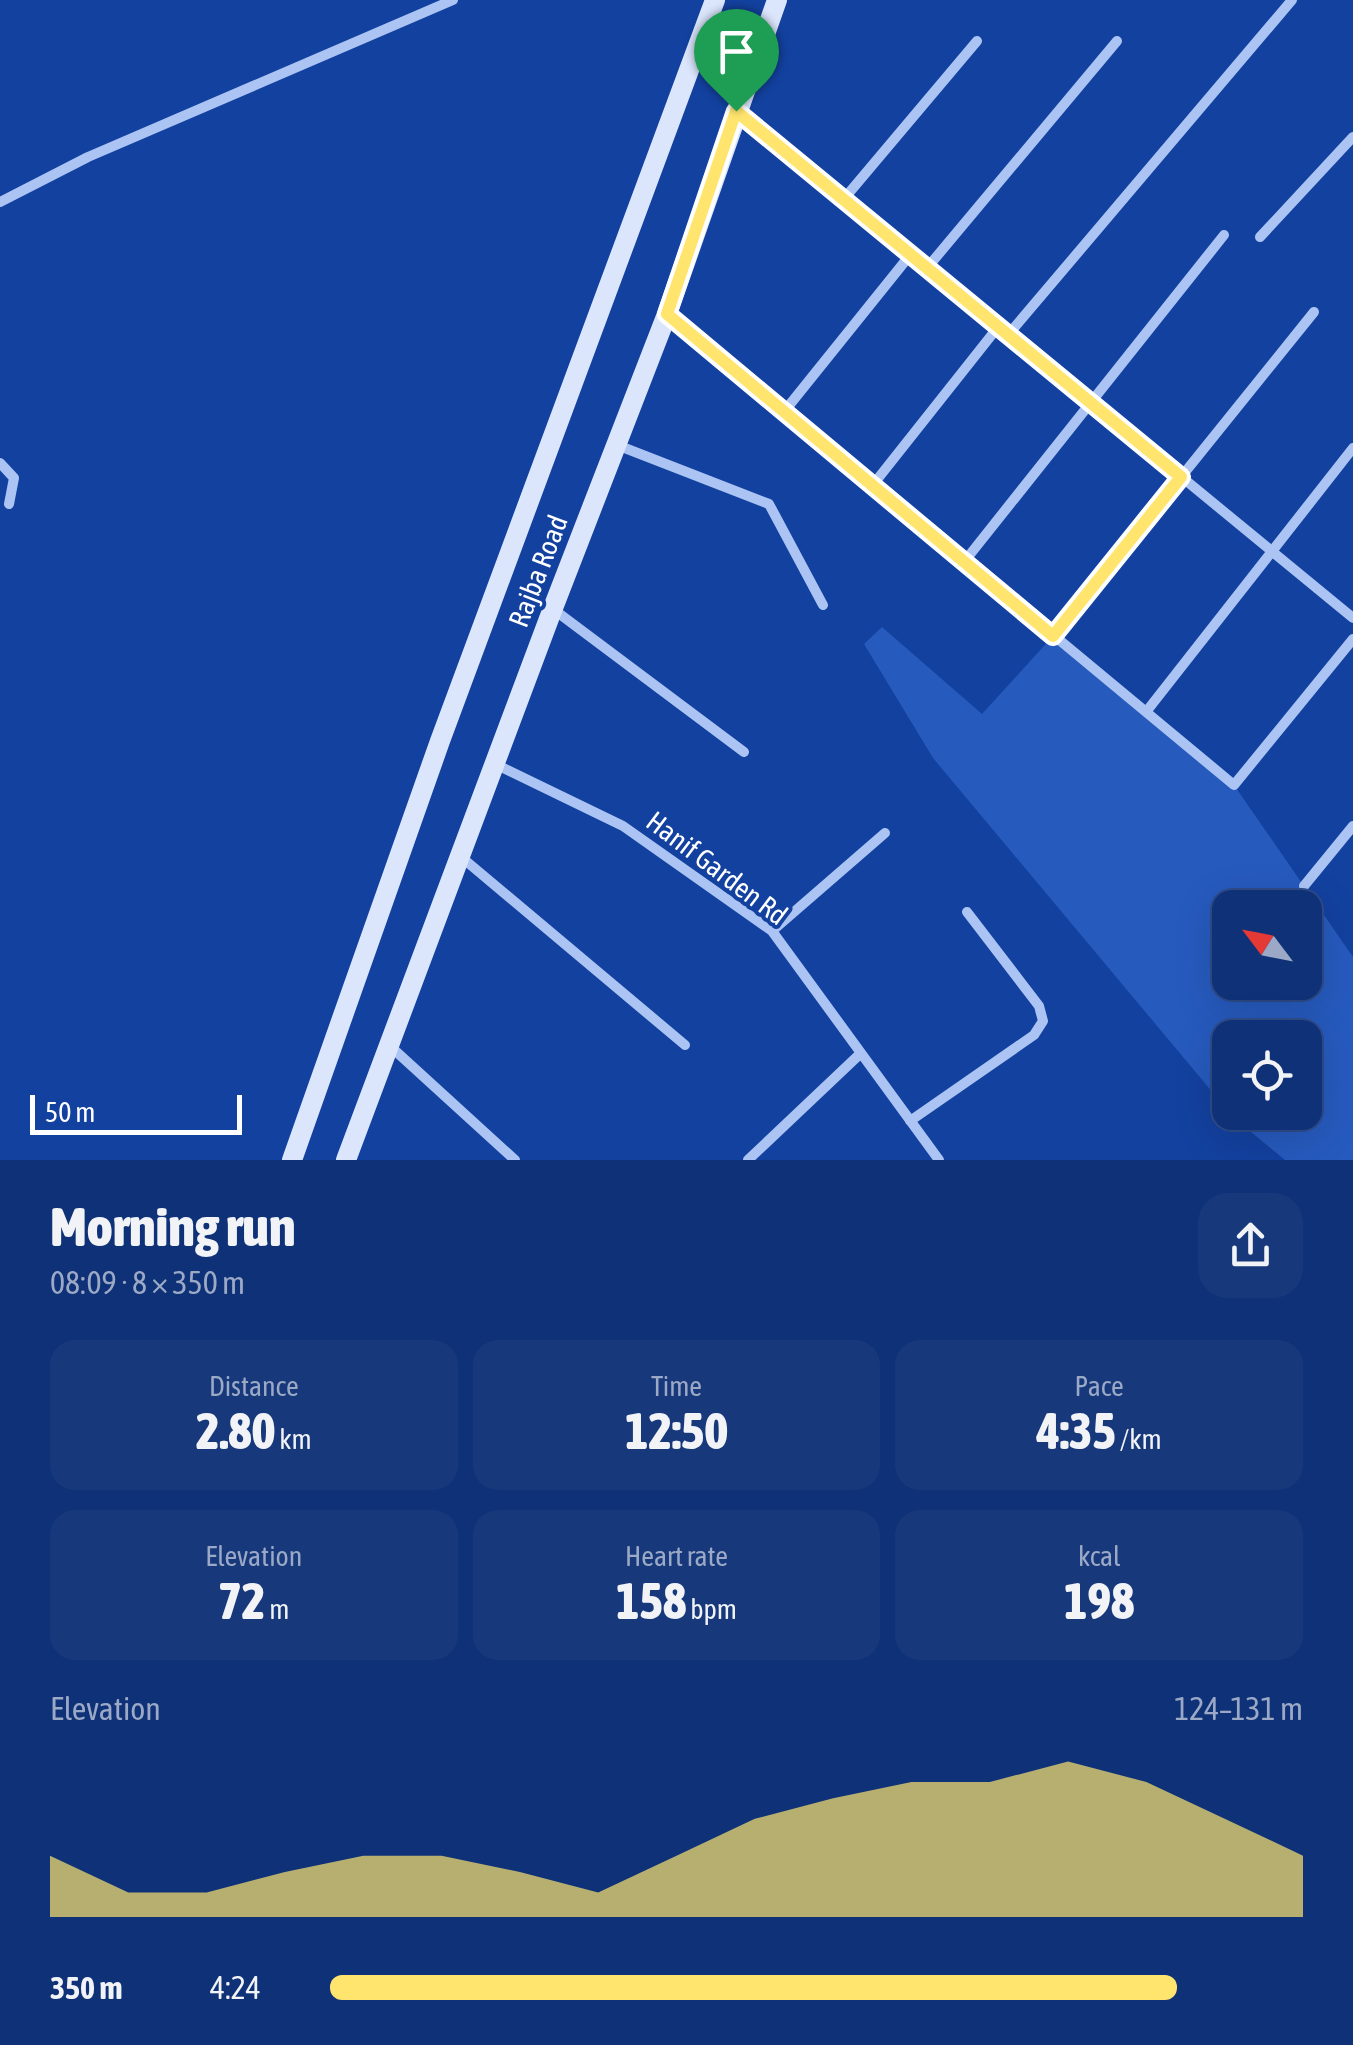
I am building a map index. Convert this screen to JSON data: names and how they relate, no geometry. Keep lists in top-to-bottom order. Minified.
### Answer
{"streets":{"street":["Rajba Road","Hanif Garden Rd"]},"crossings":[["Rajba Road","Hanif Garden Rd"]],"scale_bar":"50 m","north":"top left","page":{"scale":"50 m","heading":["Morning run","08:09 · 8 × 350 m"],"stats":[["Distance","2.80 km"],["Time","12:50"],["Pace","4:35 /km"],["Elevation","72 m"],["Heart rate","158 bpm"],["kcal","198"]],"chart":["Elevation","124–131 m"],"list":[{"name":"350 m","note":"4:24"}]}}
